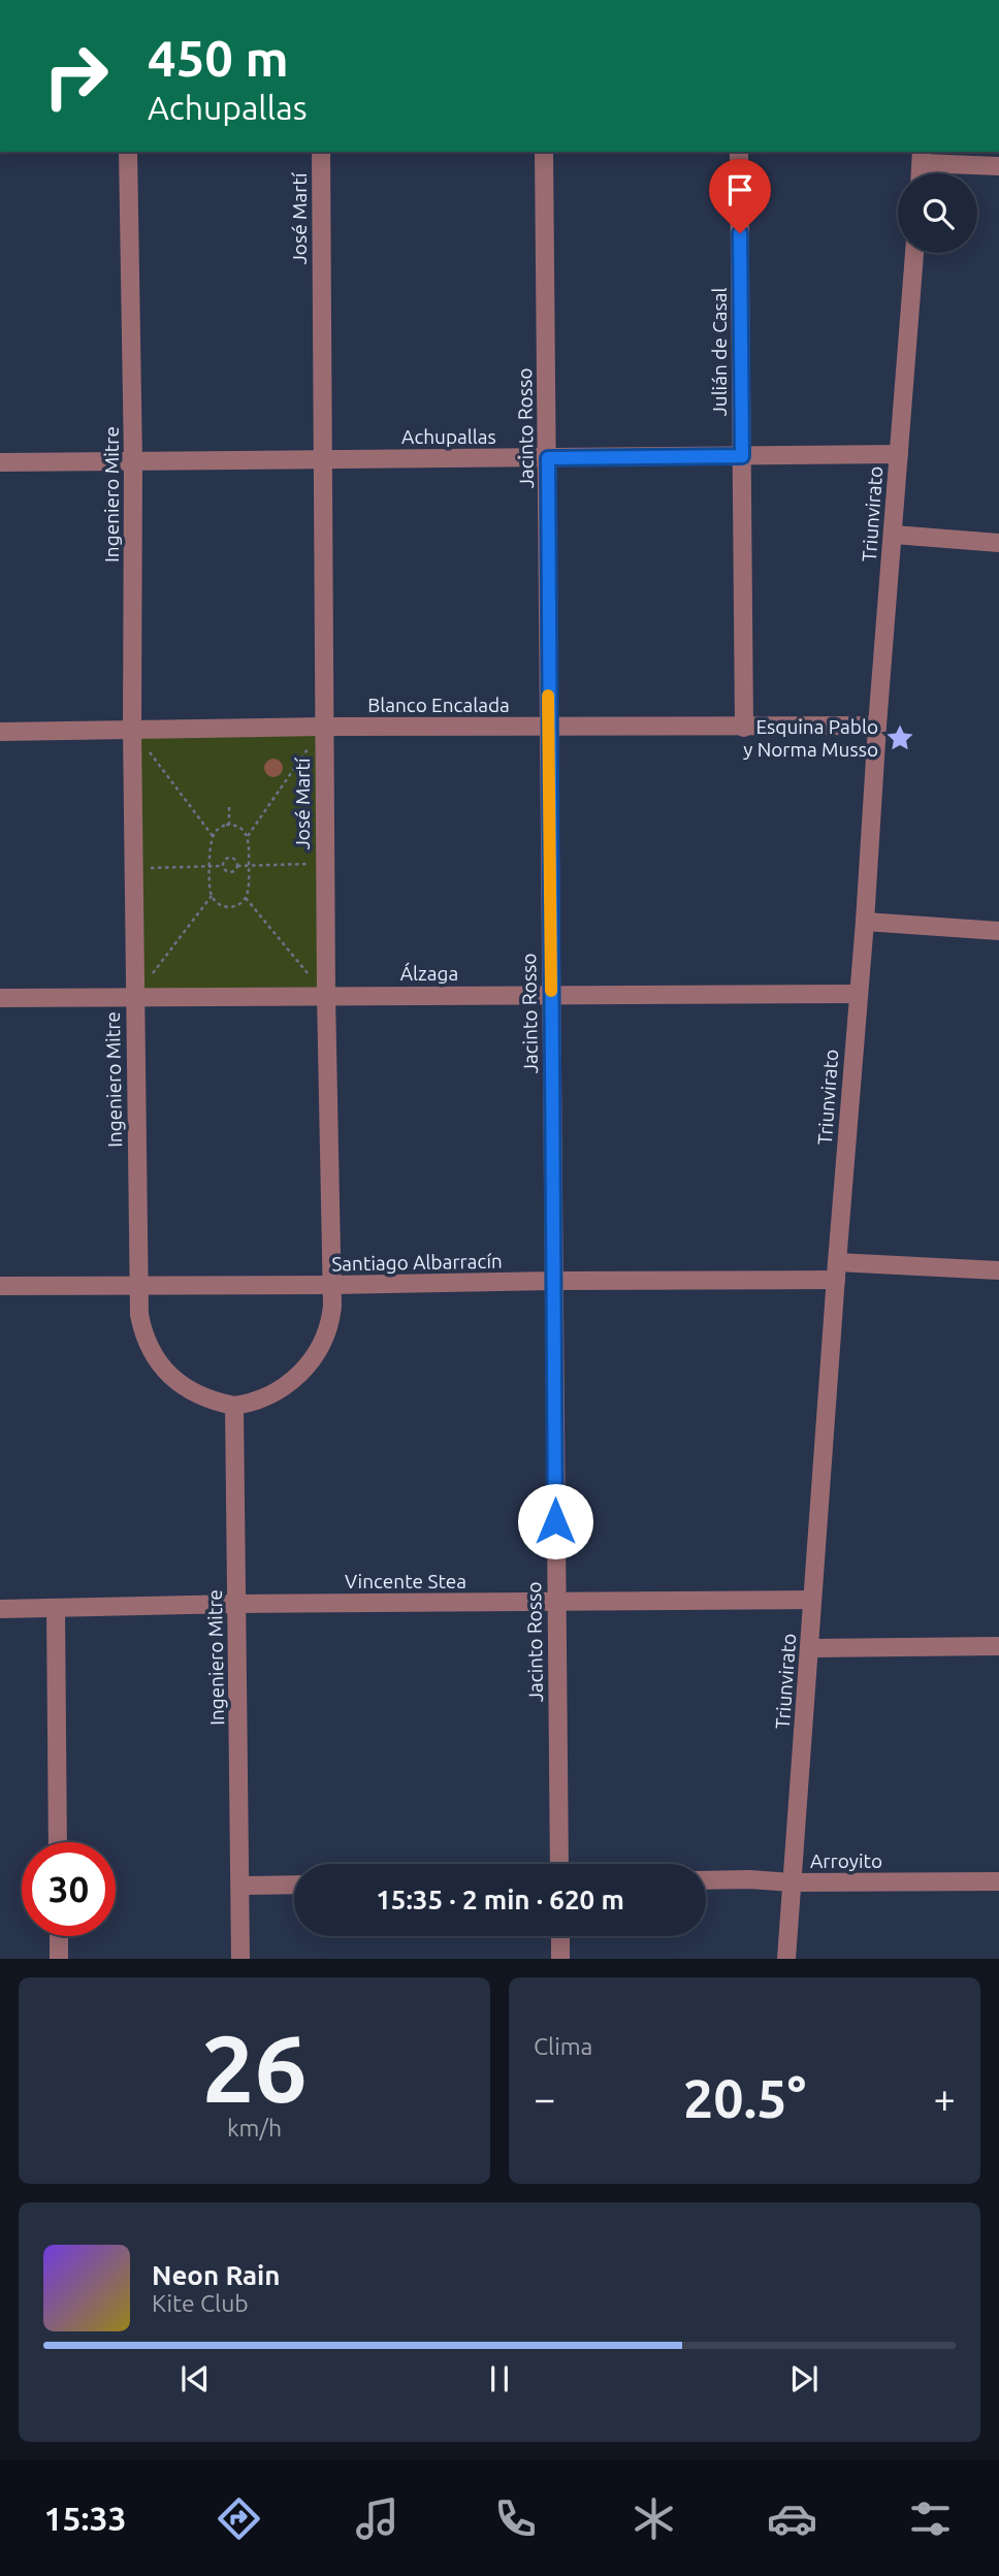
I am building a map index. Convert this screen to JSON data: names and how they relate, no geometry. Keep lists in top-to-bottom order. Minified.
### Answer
{"streets":{"street":["José Martí","Julián de Casal","Jacinto Rosso","Achupallas","Ingeniero Mitre","Triunvirato","Blanco Encalada","Álzaga","Santiago Albarracín","Vincente Stea","Arroyito"]},"crossings":[["José Martí","Achupallas"],["José Martí","Ingeniero Mitre"],["José Martí","Blanco Encalada"],["José Martí","Álzaga"],["José Martí","Santiago Albarracín"],["Julián de Casal","Achupallas"],["Julián de Casal","Blanco Encalada"],["Jacinto Rosso","Achupallas"],["Jacinto Rosso","Blanco Encalada"],["Jacinto Rosso","Álzaga"],["Jacinto Rosso","Santiago Albarracín"],["Jacinto Rosso","Vincente Stea"],["Achupallas","Ingeniero Mitre"],["Achupallas","Triunvirato"],["Ingeniero Mitre","Blanco Encalada"],["Ingeniero Mitre","Álzaga"],["Ingeniero Mitre","Santiago Albarracín"],["Ingeniero Mitre","Vincente Stea"],["Triunvirato","Blanco Encalada"],["Triunvirato","Álzaga"],["Triunvirato","Santiago Albarracín"],["Triunvirato","Vincente Stea"],["Triunvirato","Arroyito"]],"places":{"place":["Esquina Pablo y Norma Musso"]},"page":{"turn":["450 m","Achupallas"],"limit":"30","trip":"15:35 · 2 min · 620 m","tile":[["26","km/h"],"Clima"],"heat":["−","20.5°","+"],"song":["Neon Rain","Kite Club"],"tabs":"15:33"}}
